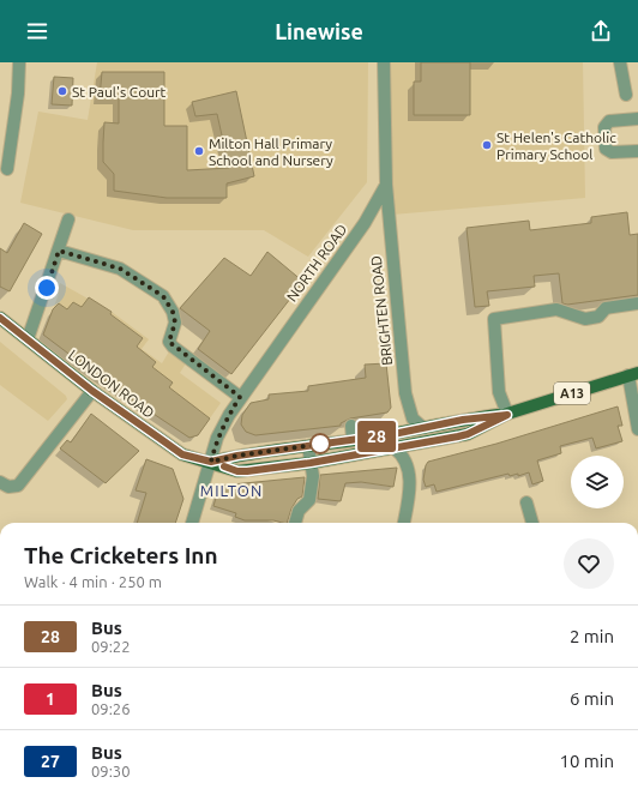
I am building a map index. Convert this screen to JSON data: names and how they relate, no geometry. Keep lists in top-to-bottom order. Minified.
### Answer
{"streets":{"main road":["LONDON ROAD","A13"],"street":["NORTH ROAD","BRIGHTEN ROAD"]},"crossings":[["NORTH ROAD","BRIGHTEN ROAD"],["NORTH ROAD","LONDON ROAD"],["BRIGHTEN ROAD","LONDON ROAD"]],"districts":["MILTON"],"places":["St Paul's Court","St Helen's Catholic Primary School","Milton Hall Primary School and Nursery"],"lines":["bus line 28"],"page":{"header":"Linewise","on_map":"28","heading":["The Cricketers Inn","Walk · 4 min · 250 m"],"list":[{"mark":"28","name":"Bus","note":"09:22","value":"2 min"},{"mark":"1","name":"Bus","note":"09:26","value":"6 min"},{"mark":"27","name":"Bus","note":"09:30","value":"10 min"}]}}
